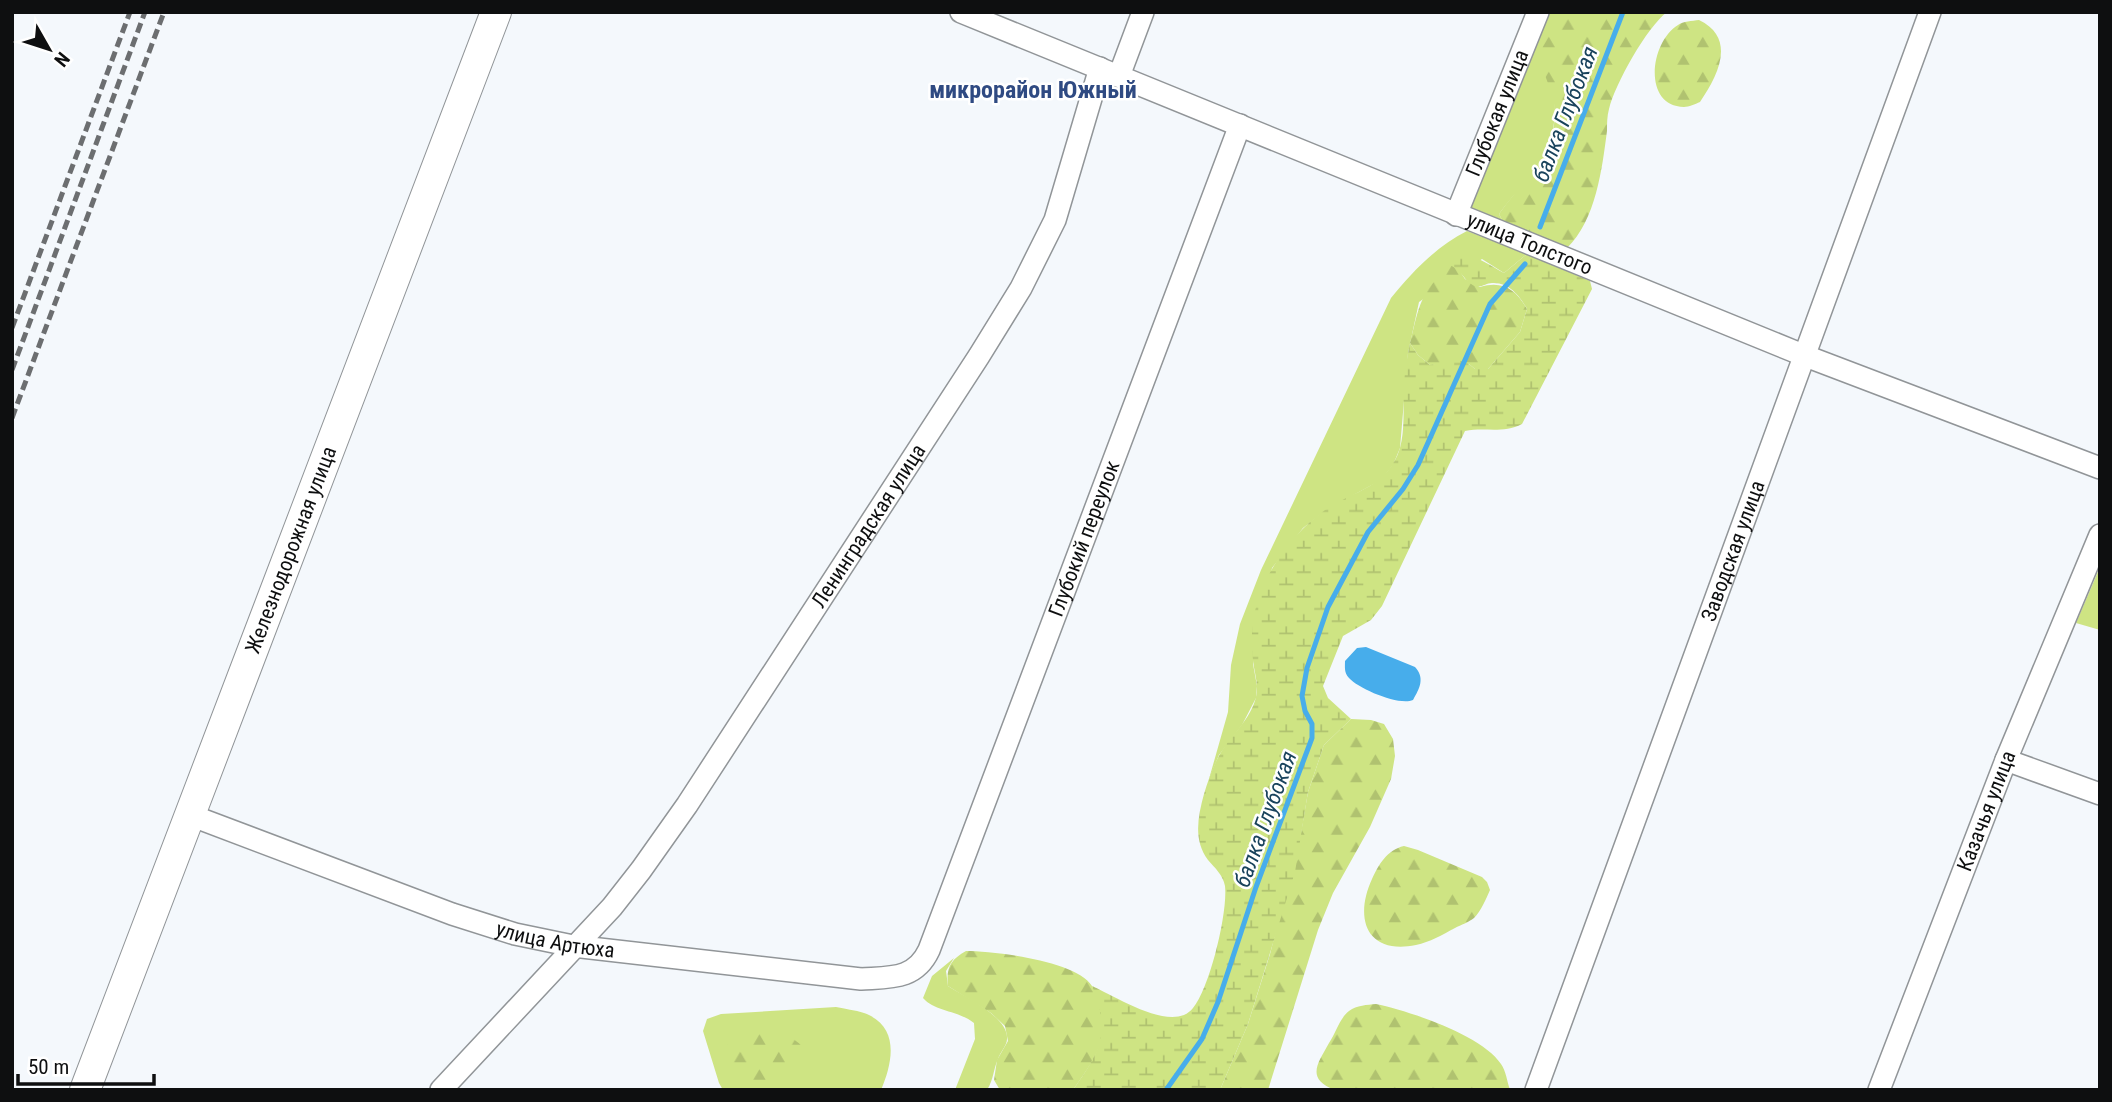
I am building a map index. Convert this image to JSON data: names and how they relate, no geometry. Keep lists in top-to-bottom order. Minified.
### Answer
{"streets":{"main road":["Железнодорожная улица"],"street":["Глубокая улица","улица Толстого","Ленинградская улица","Глубокий переулок","Заводская улица","Казачья улица","улица Артюха"]},"crossings":[["Глубокая улица","улица Толстого"],["улица Толстого","Ленинградская улица"],["улица Толстого","Глубокий переулок"],["улица Толстого","Заводская улица"],["Ленинградская улица","улица Артюха"],["Глубокий переулок","улица Артюха"],["Железнодорожная улица","улица Артюха"]],"districts":["микрорайон Южный"],"water":["балка Глубокая"],"scale_bar":"50 m","north":"bottom right"}
